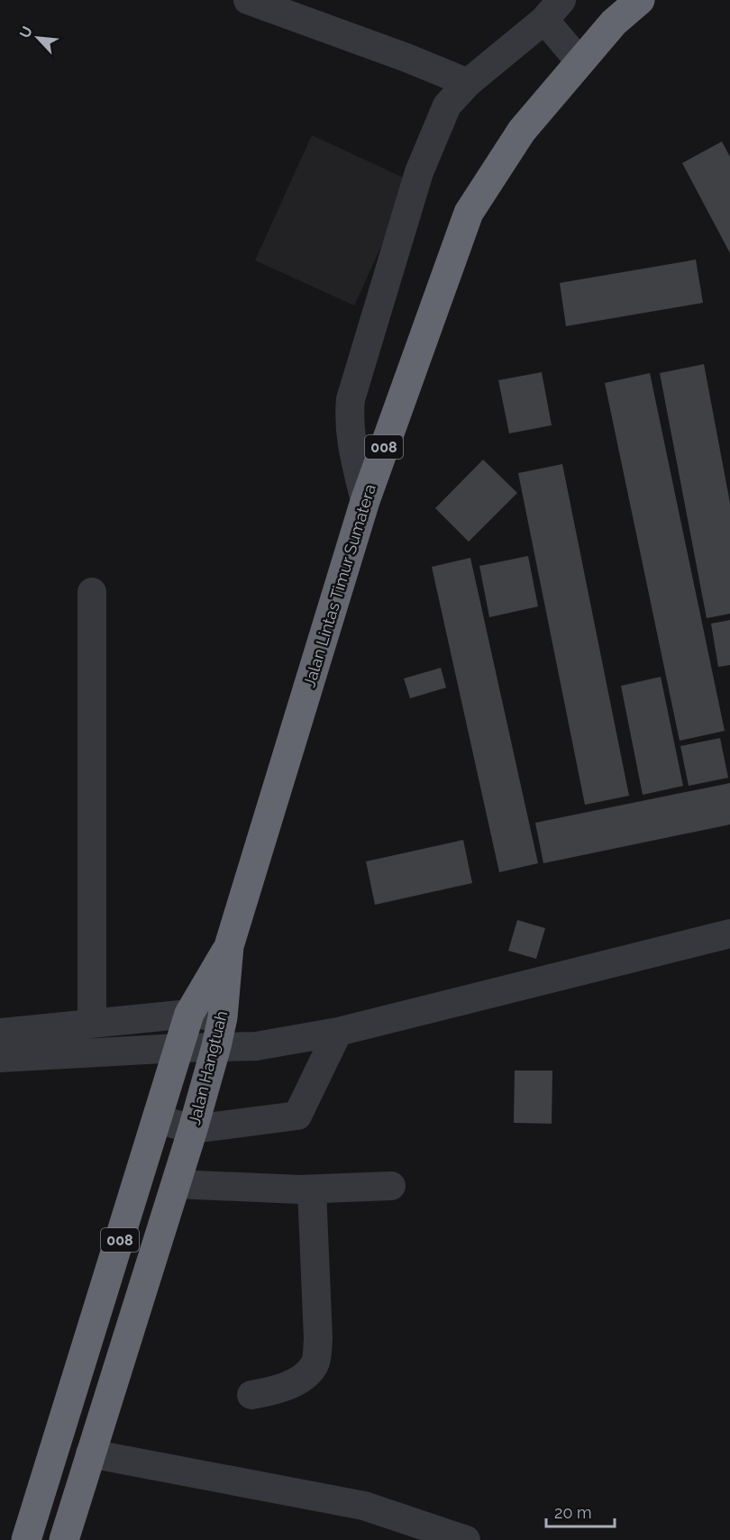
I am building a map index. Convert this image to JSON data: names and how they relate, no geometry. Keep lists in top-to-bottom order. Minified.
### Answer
{"streets":{"highway":["008","Jalan Lintas Timur Sumatera","Jalan Hangtuah"]},"crossings":[["Jalan Lintas Timur Sumatera","Jalan Hangtuah"]],"scale_bar":"20 m","north":"top left"}
